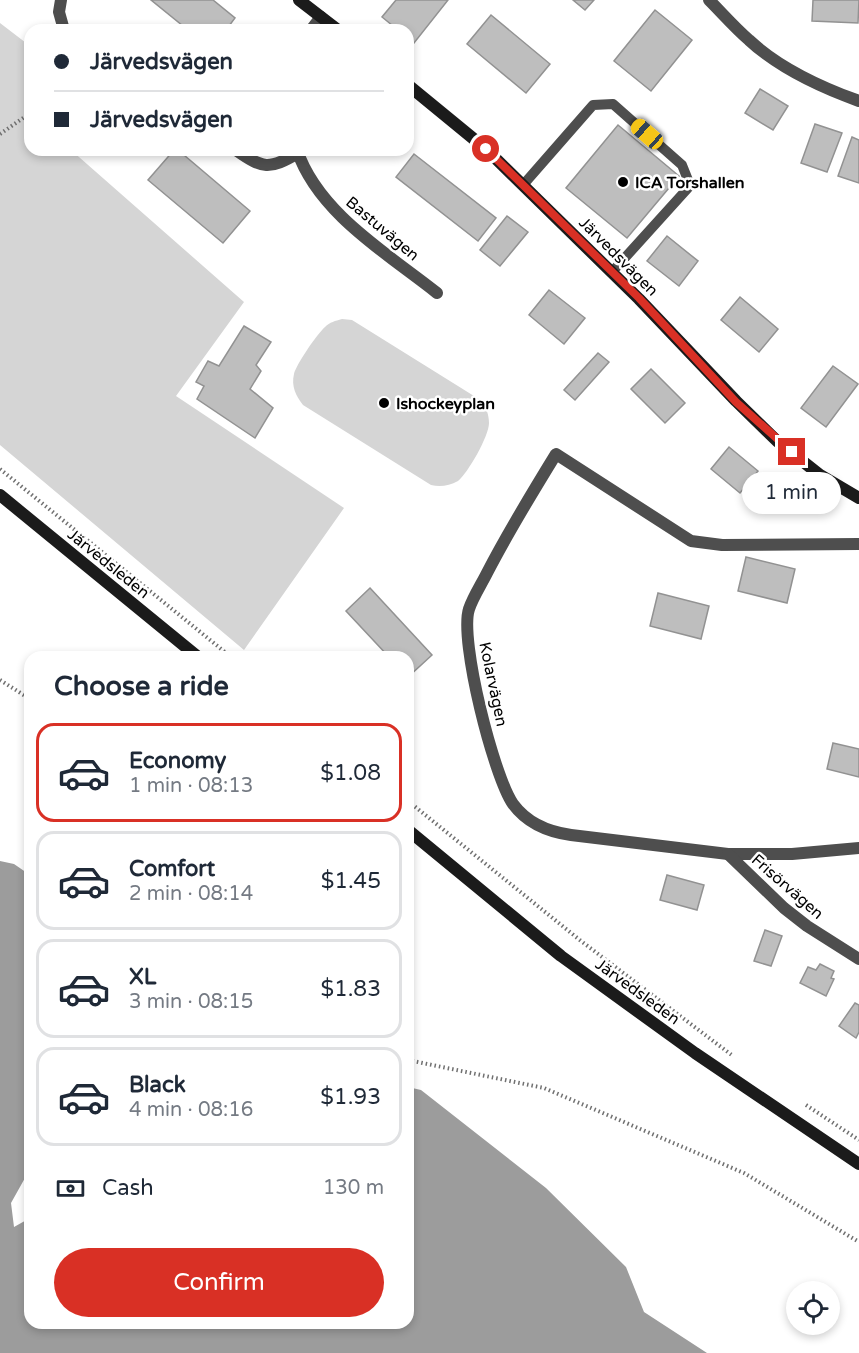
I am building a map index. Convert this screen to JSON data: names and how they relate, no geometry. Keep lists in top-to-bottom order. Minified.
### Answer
{"streets":{"main road":["Järvedsvägen","Järvedsleden"],"street":["Bastuvägen","Kolarvägen","Frisörvägen"]},"crossings":[["Kolarvägen","Frisörvägen"]],"places":["ICA Torshallen","Ishockeyplan"],"page":{"banner":["Järvedsvägen","Järvedsvägen"],"bubble":"1 min","heading":"Choose a ride","list":[{"name":"Economy","note":"1 min · 08:13","value":"$1.08"},{"name":"Comfort","note":"2 min · 08:14","value":"$1.45"},{"name":"XL","note":"3 min · 08:15","value":"$1.83"},{"name":"Black","note":"4 min · 08:16","value":"$1.93"}],"pay":["Cash","130 m"],"buttons":"Confirm"}}
